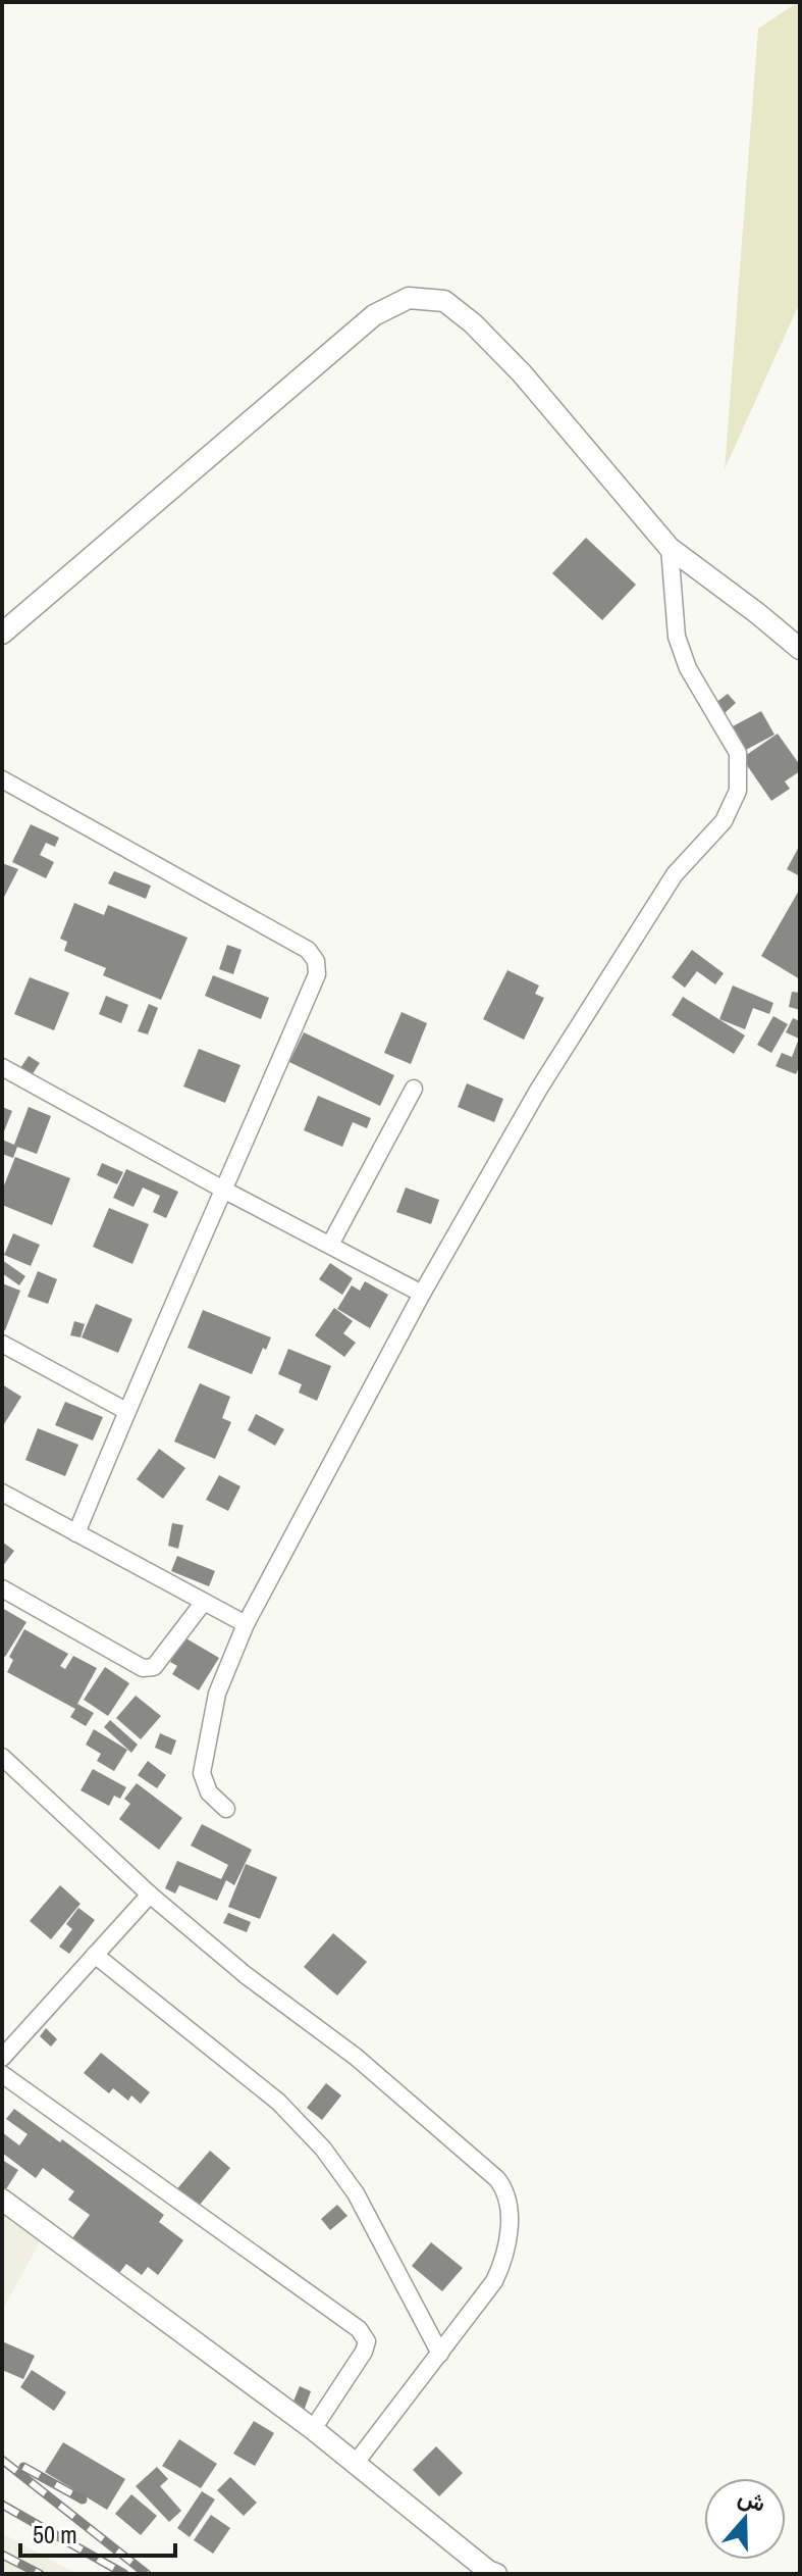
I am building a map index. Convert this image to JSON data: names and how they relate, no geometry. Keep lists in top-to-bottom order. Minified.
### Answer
{"scale_bar":"50 m","north":"top"}
